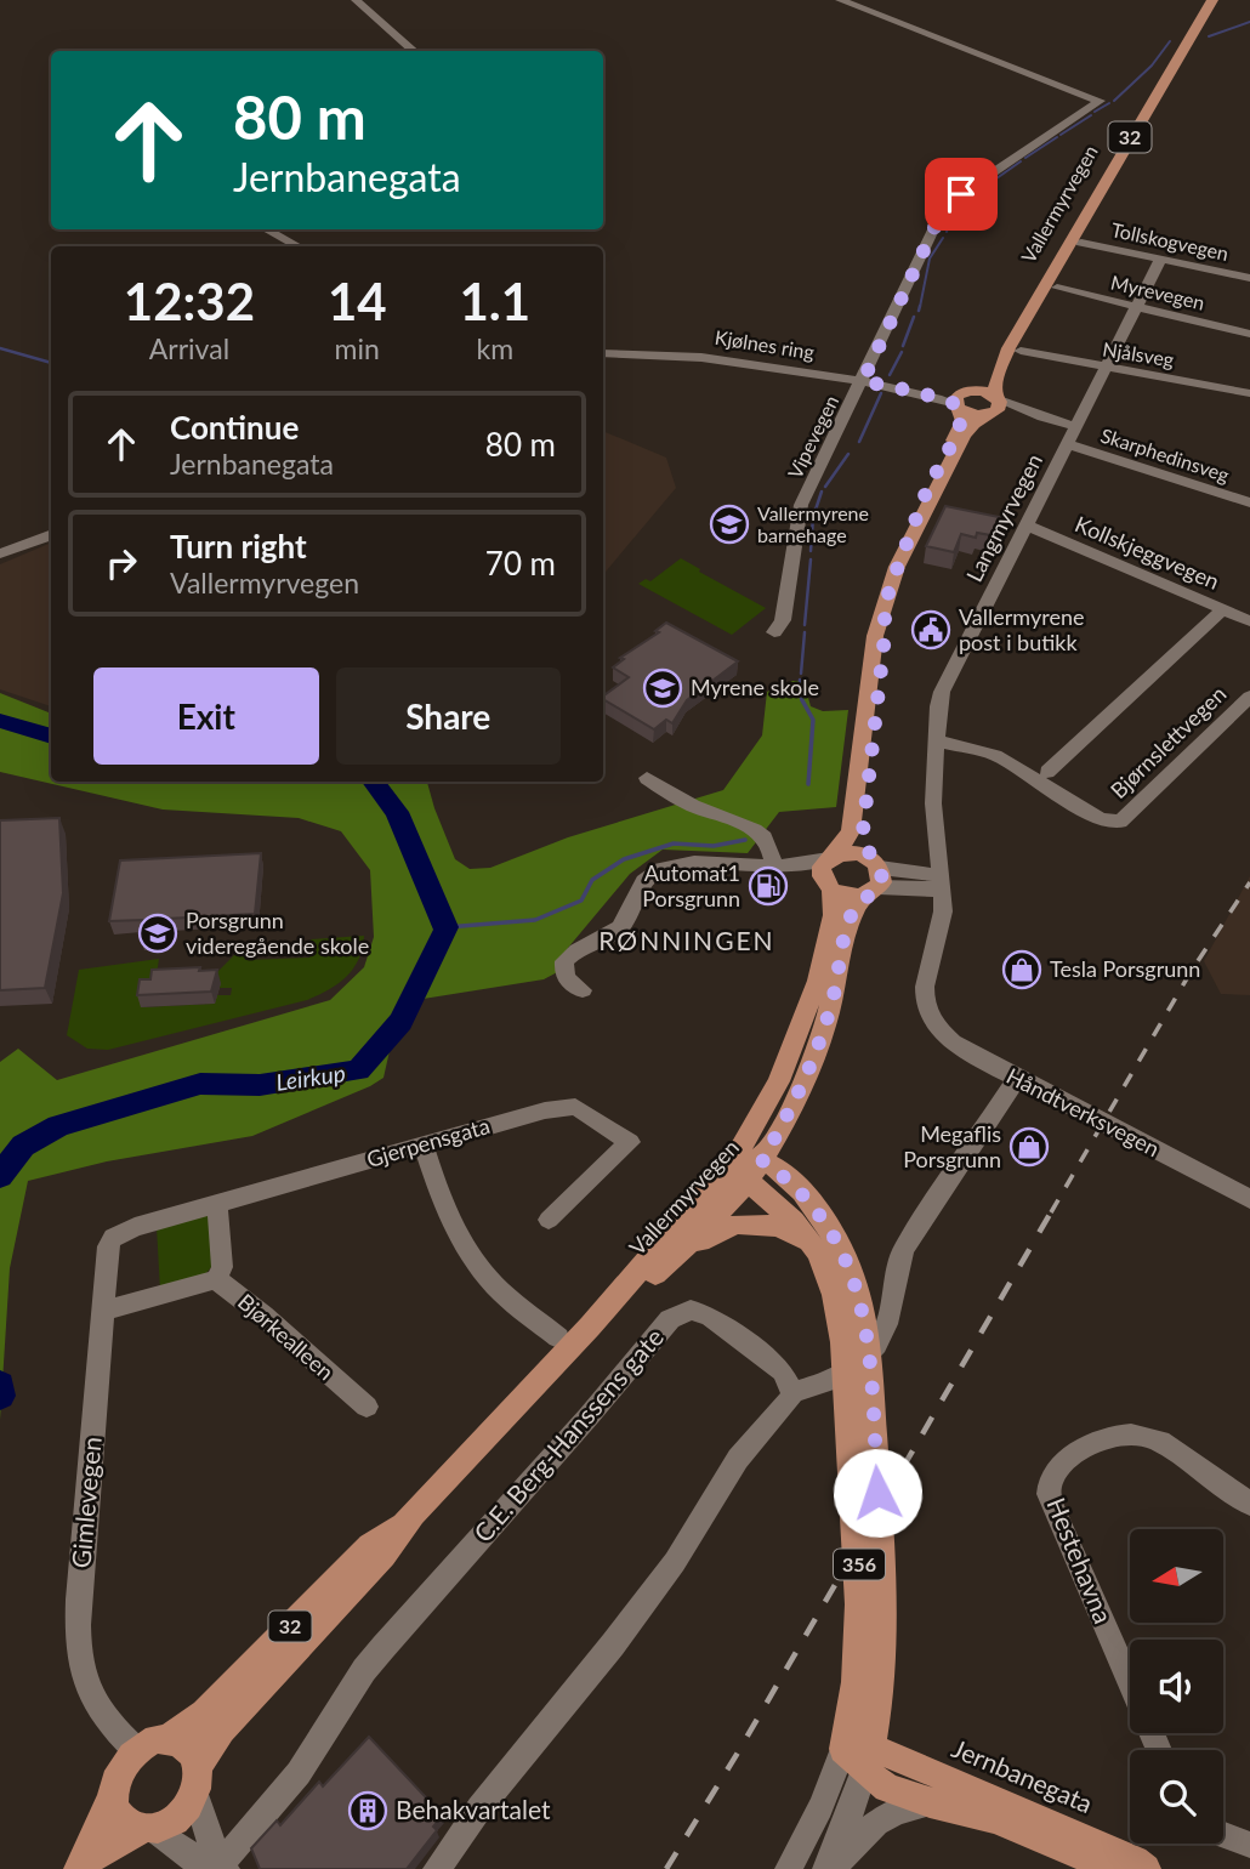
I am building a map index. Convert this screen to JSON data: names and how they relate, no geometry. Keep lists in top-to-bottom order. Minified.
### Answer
{"streets":{"main road":["32","Vallermyrvegen","356","Jernbanegata"],"street":["Tollskogvegen","Myrevegen","Kjølnes ring","Njålsveg","Vipevegen","Skarphedinsveg","Langmyrvegen","Kollskjeggvegen","Bjørnslettvegen","Håndtverksvegen","Gjerpensgata","Bjørkealleen","C.E. Berg-Hanssens gate","Gimlevegen","Hestehavna"]},"crossings":[["32","Vallermyrvegen"],["32","Gimlevegen"],["32","356"],["Vallermyrvegen","Kjølnes ring"],["Vallermyrvegen","Njålsveg"],["Vallermyrvegen","Gimlevegen"],["Vallermyrvegen","356"],["Tollskogvegen","Langmyrvegen"],["Myrevegen","Langmyrvegen"],["Kjølnes ring","Vipevegen"],["Njålsveg","Langmyrvegen"],["Skarphedinsveg","Langmyrvegen"],["Langmyrvegen","Kollskjeggvegen"],["Langmyrvegen","Bjørnslettvegen"],["Langmyrvegen","Håndtverksvegen"],["Gjerpensgata","Gimlevegen"],["Bjørkealleen","Gimlevegen"],["356","Jernbanegata"]],"districts":["RØNNINGEN"],"water":["Leirkup"],"places":{"school or university":["Vallermyrene barnehage","Myrene skole","Porsgrunn videregående skole"],"public building":["Vallermyrene post i butikk"],"fuel station":["Automat1 Porsgrunn"],"shop":["Tesla Porsgrunn","Megaflis Porsgrunn"],"building":["Behakvartalet"]},"north":"left","page":{"turn":["80 m","Jernbanegata"],"eta":["12:32","Arrival","14","min","1.1","km"],"list":[{"name":"Continue","note":"Jernbanegata","value":"80 m"},{"name":"Turn right","note":"Vallermyrvegen","value":"70 m"}],"buttons":["Exit","Share"]}}
